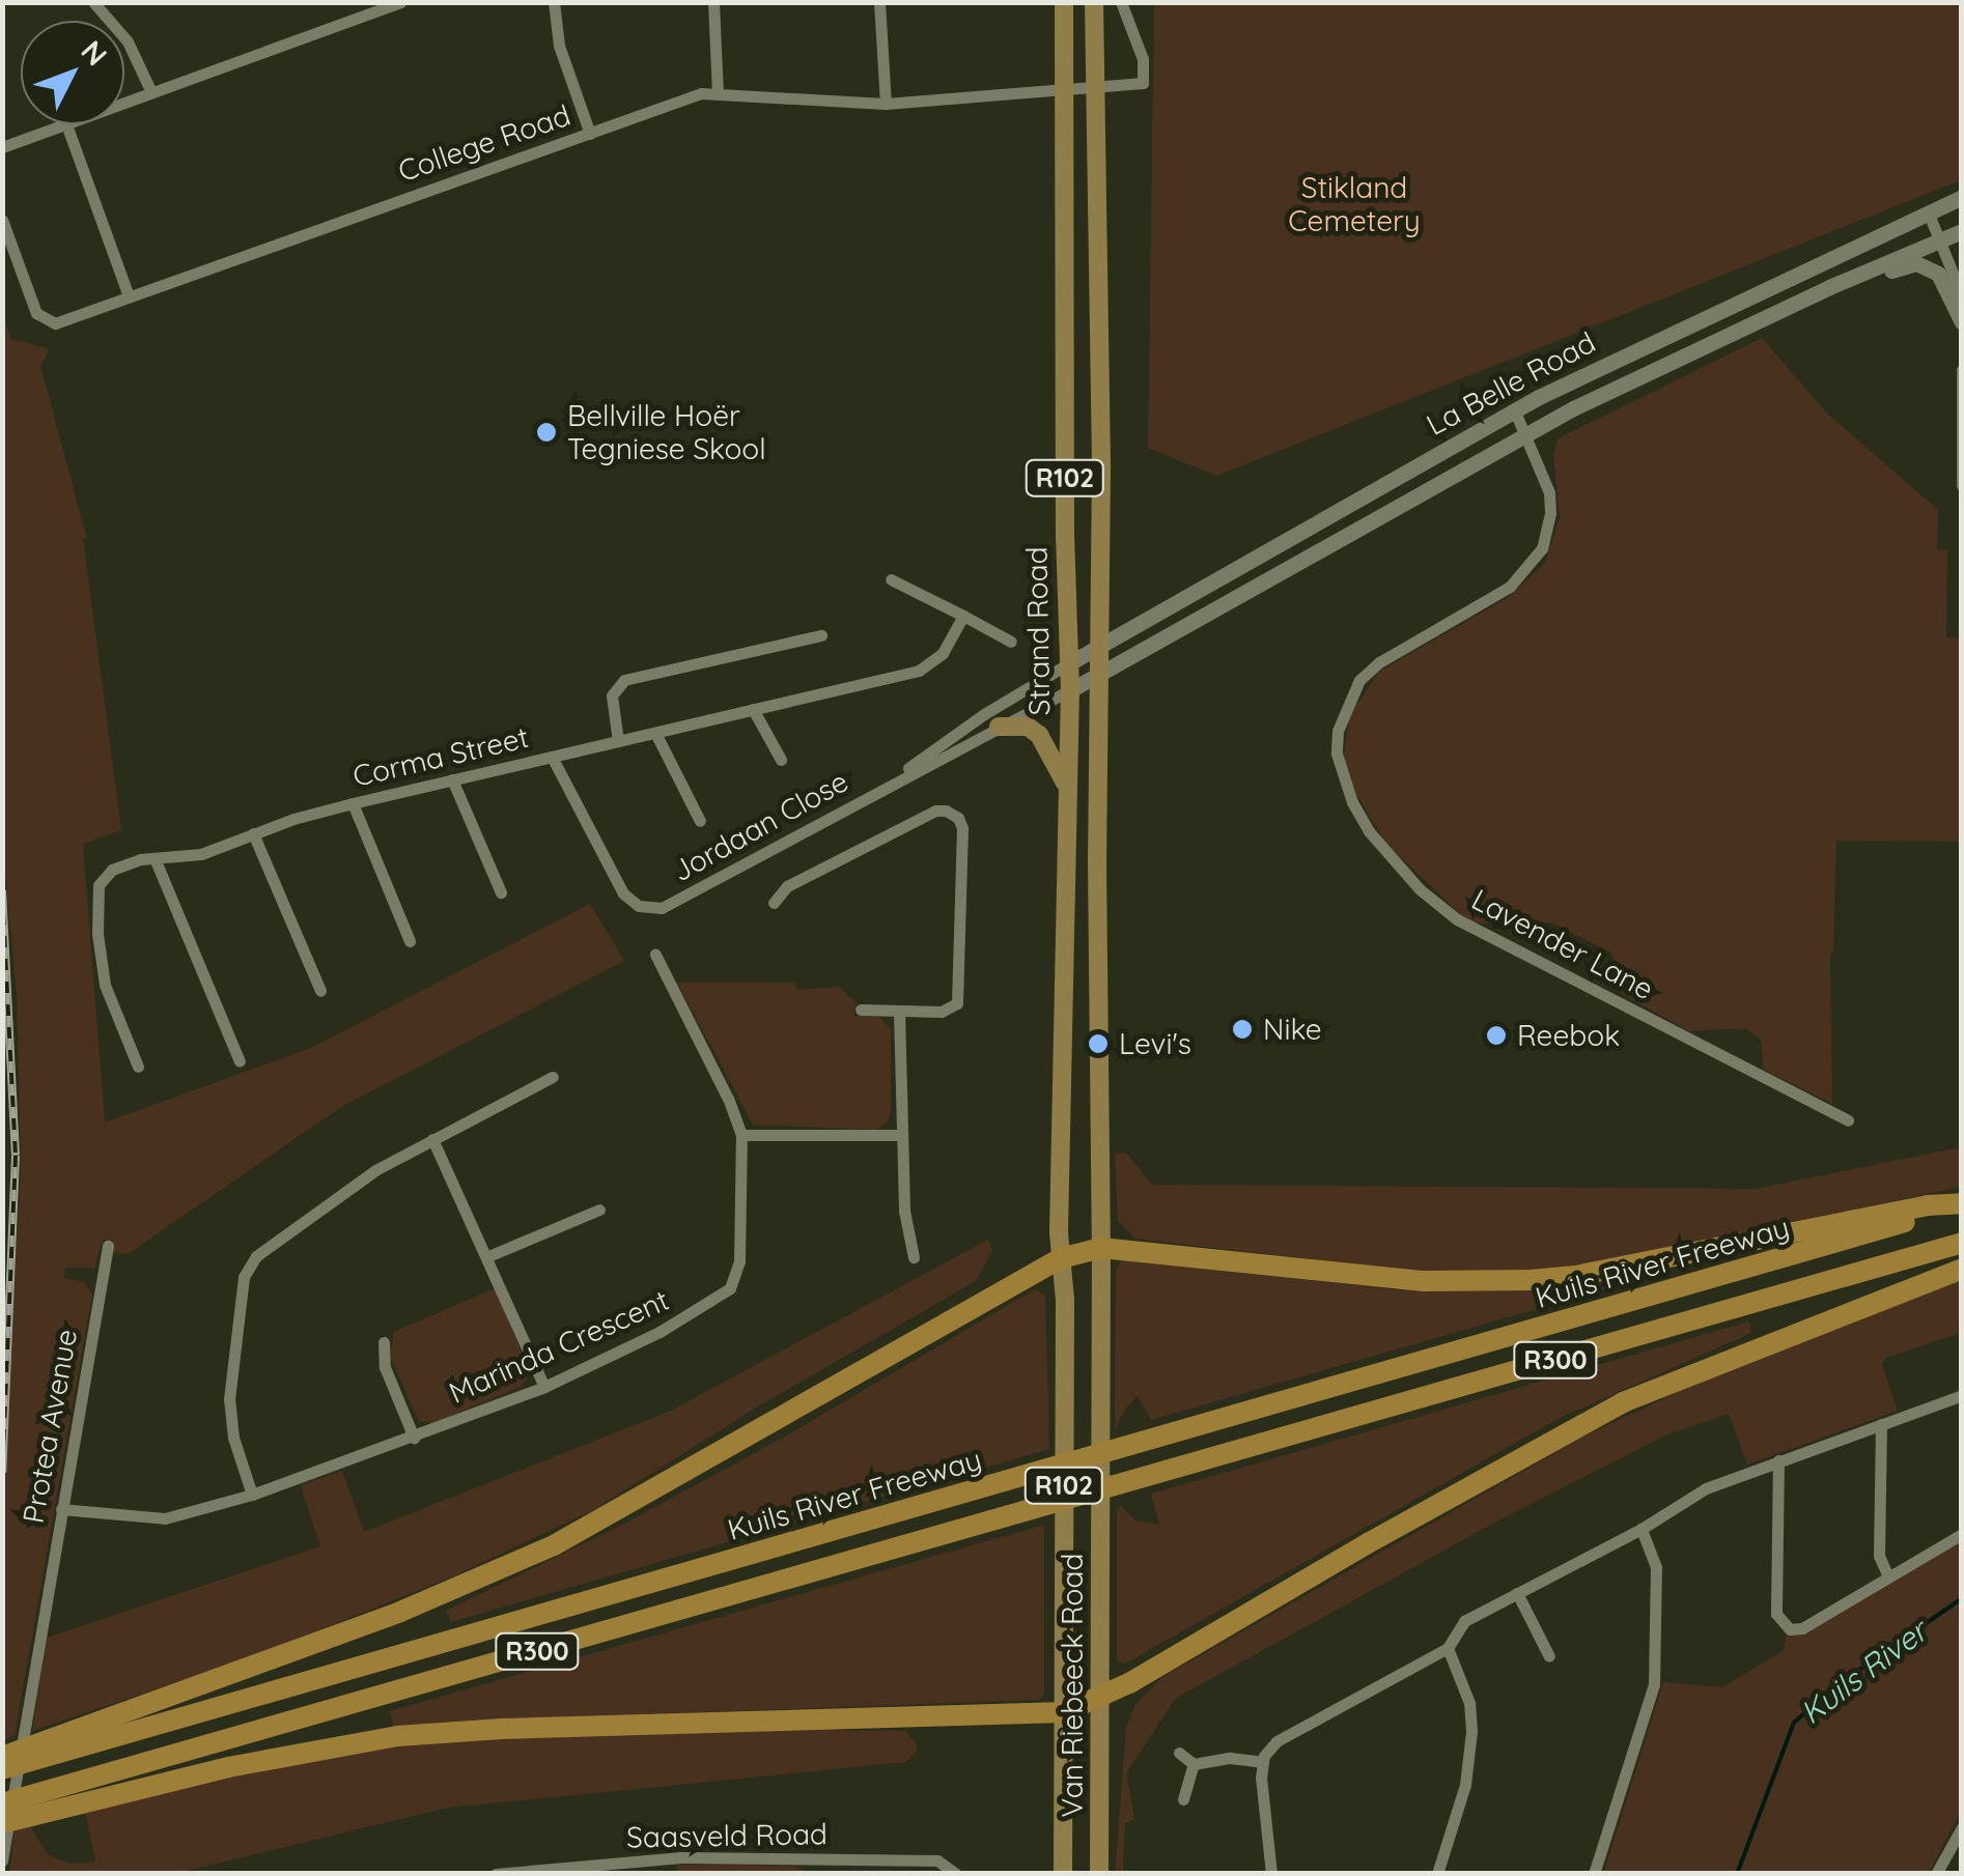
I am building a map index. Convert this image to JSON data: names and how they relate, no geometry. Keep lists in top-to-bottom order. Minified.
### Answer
{"streets":{"highway":["Kuils River Freeway","R300"],"main road":["La Belle Road","R102","Strand Road","Van Riebeeck Road"],"street":["College Road","Corma Street","Jordaan Close","Lavender Lane","Marinda Crescent","Protea Avenue","Saasveld Road"]},"crossings":[["College Road","Strand Road"],["La Belle Road","Strand Road"],["La Belle Road","Jordaan Close"],["La Belle Road","Lavender Lane"],["Strand Road","Jordaan Close"],["Strand Road","Van Riebeeck Road"],["Corma Street","Jordaan Close"],["Marinda Crescent","Protea Avenue"]],"water":["Kuils River"],"parks":["Stikland Cemetery"],"places":["Bellville Hoër Tegniese Skool","Nike","Reebok","Levi's"],"north":"top right"}
